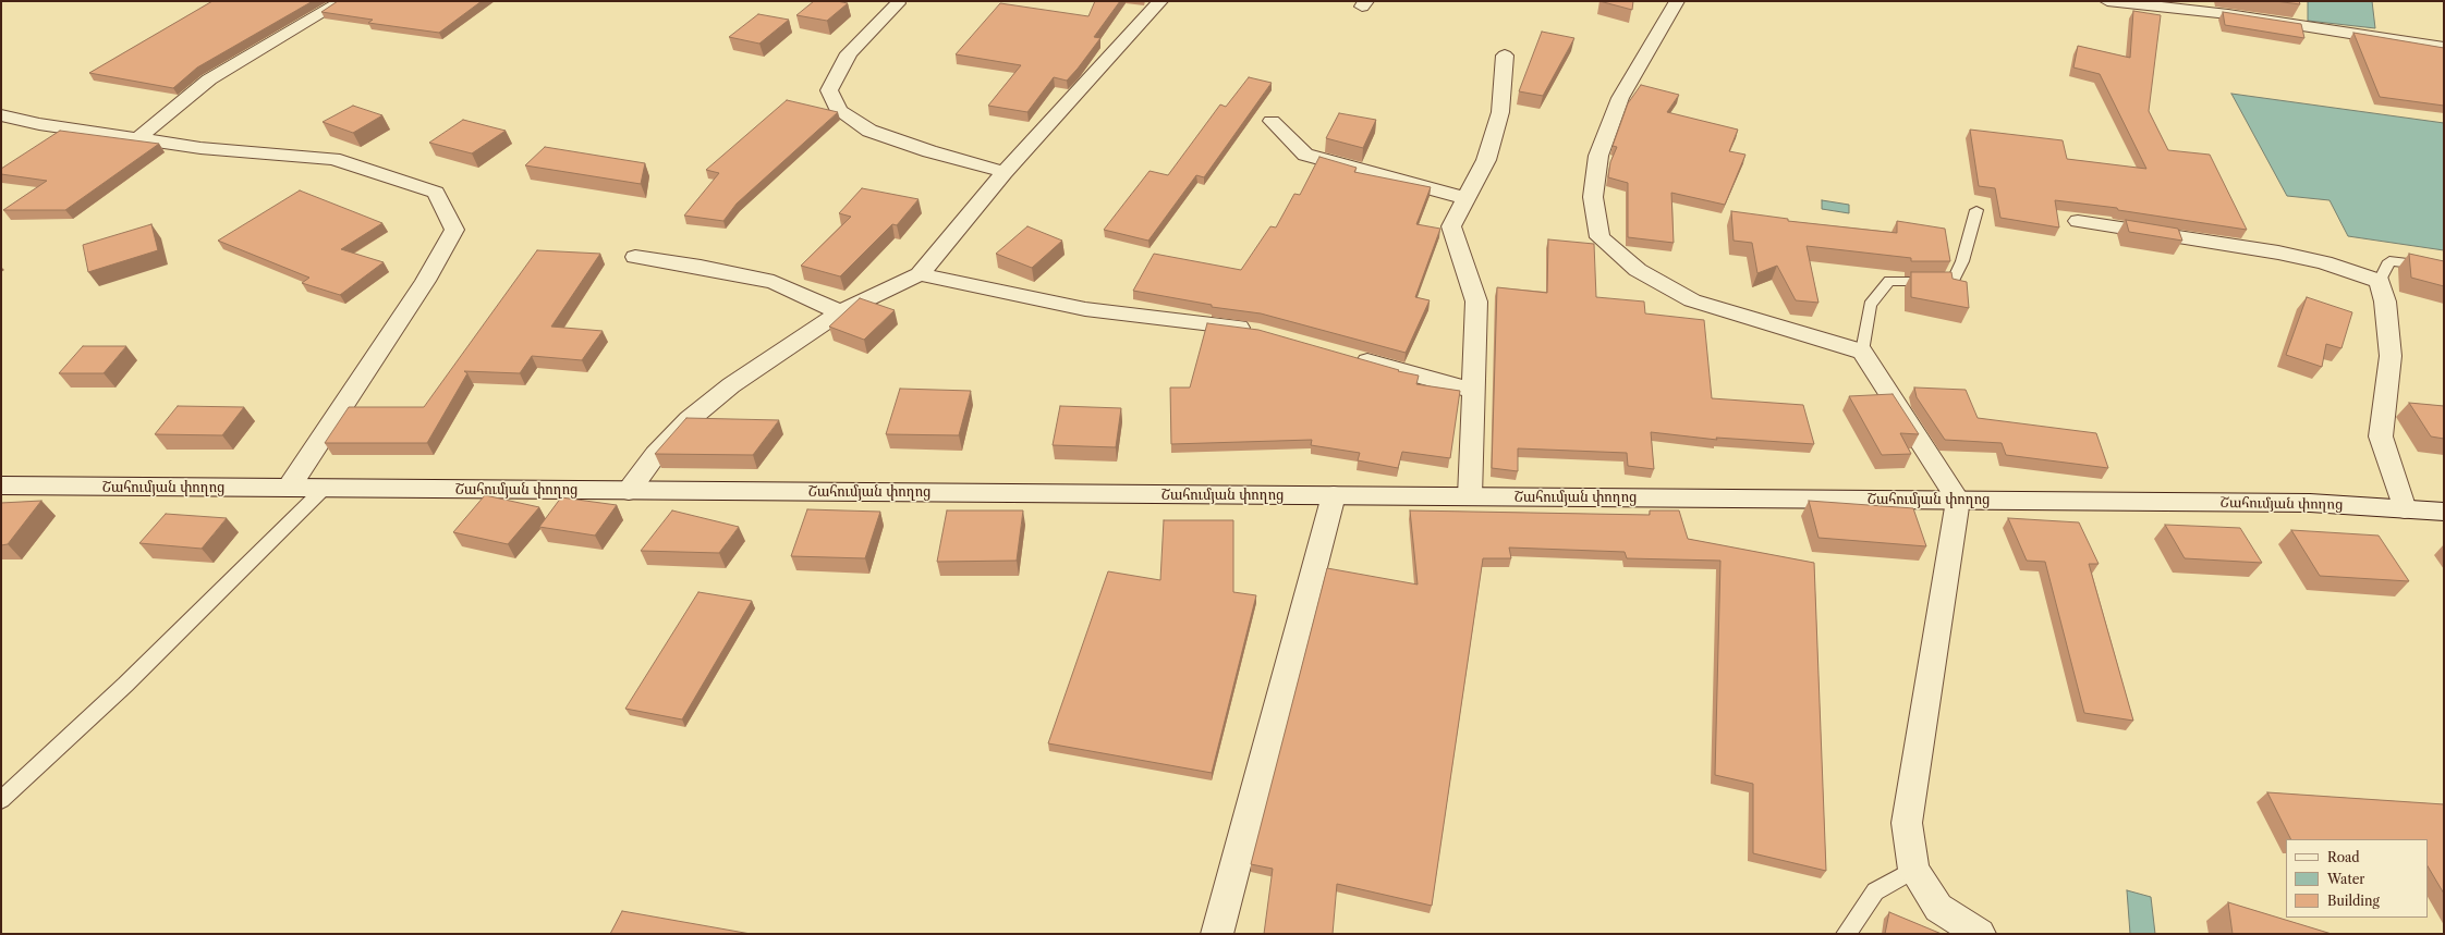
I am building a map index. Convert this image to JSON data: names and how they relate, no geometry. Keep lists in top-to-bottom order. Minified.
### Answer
{"streets":{"street":["Շահումյան փողոց"]},"legend":["Road","Water","Building"]}
